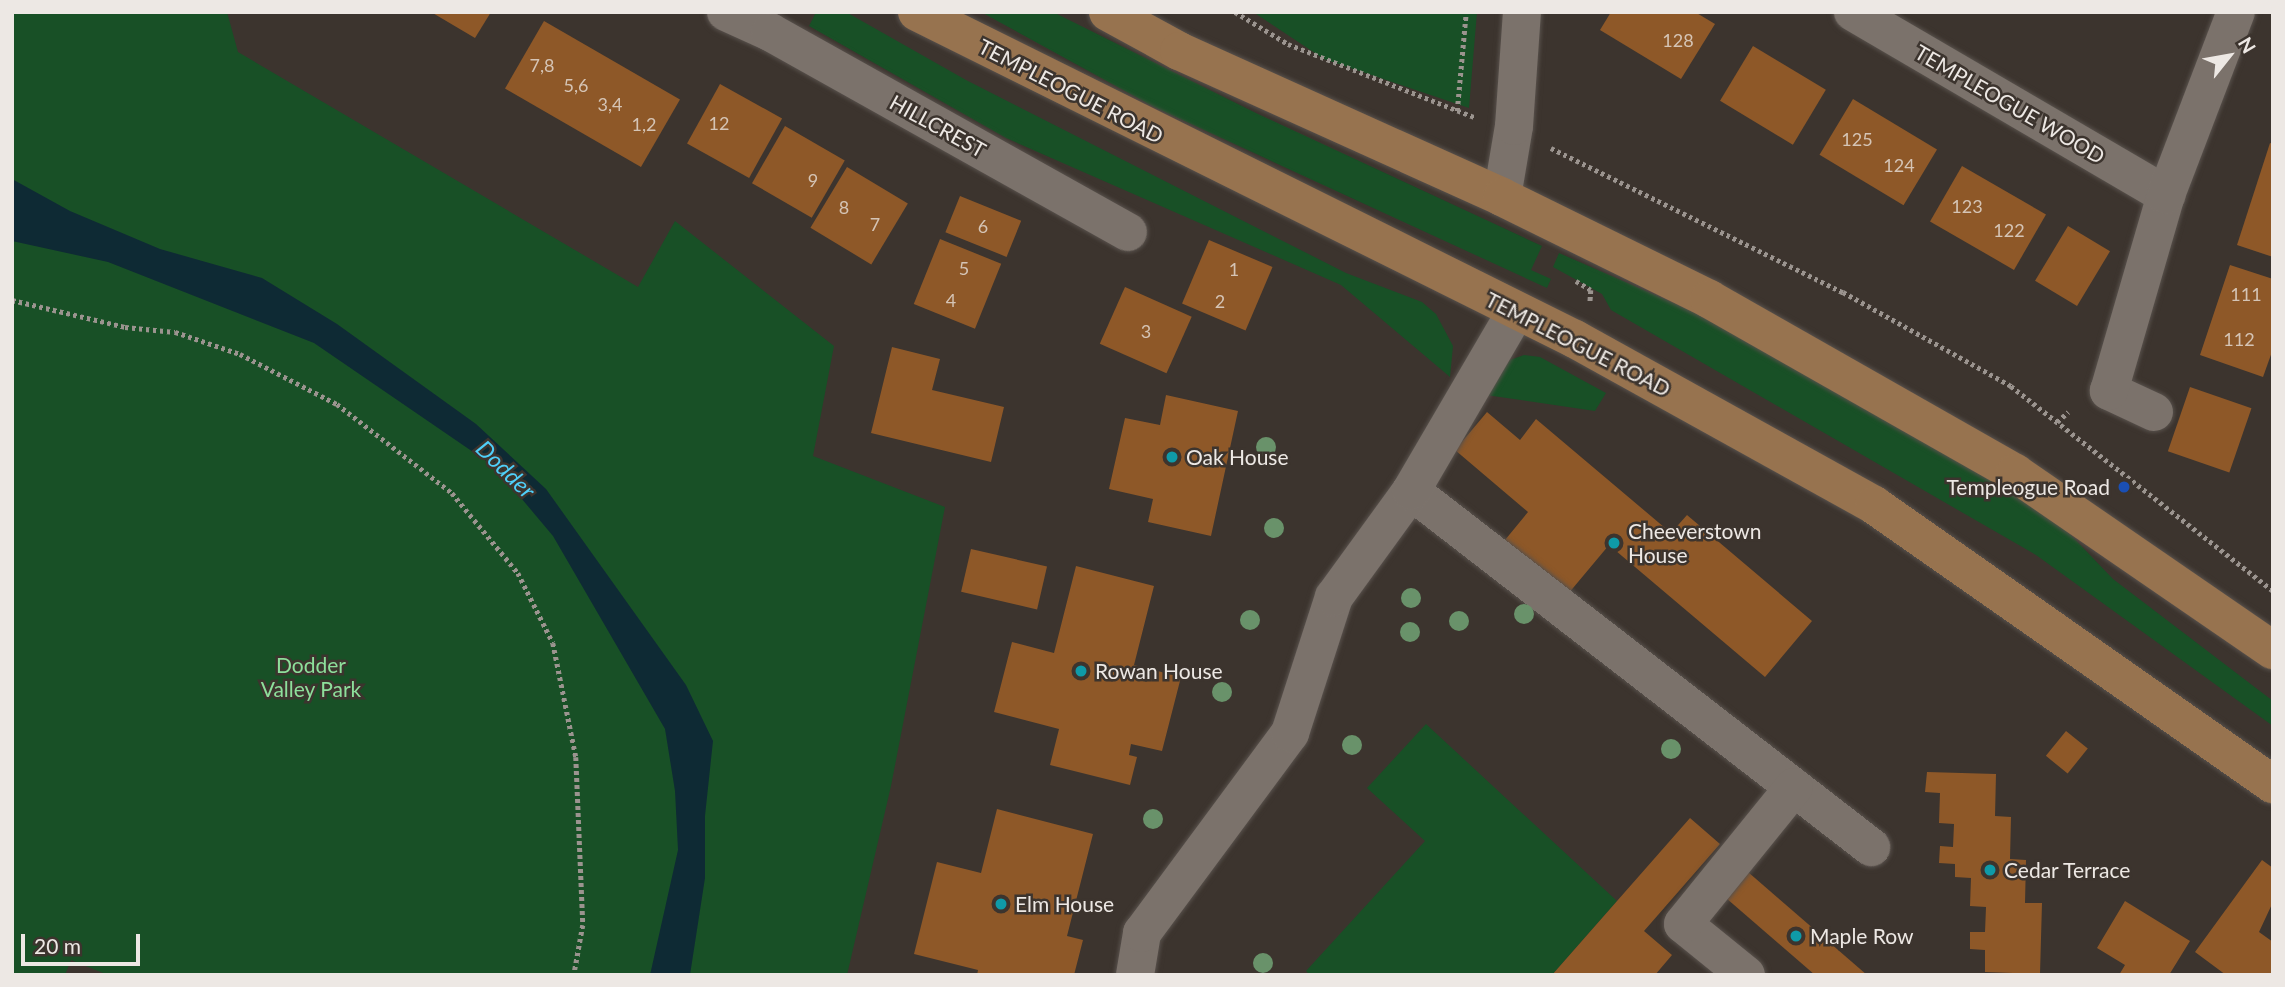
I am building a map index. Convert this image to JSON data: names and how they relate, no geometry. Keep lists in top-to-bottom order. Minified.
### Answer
{"streets":{"main road":["TEMPLEOGUE ROAD"],"street":["TEMPLEOGUE WOOD","HILLCREST"]},"water":["Dodder"],"parks":["Dodder Valley Park"],"places":["Oak House","Templeogue Road","Cheeverstown House","Rowan House","Cedar Terrace","Elm House","Maple Row"],"house_numbers":["128","7,8","5,6","3,4","12","1,2","125","124","9","123","8","7","6","122","5","1","111","4","2","3","112"],"scale_bar":"20 m","north":"top right"}
